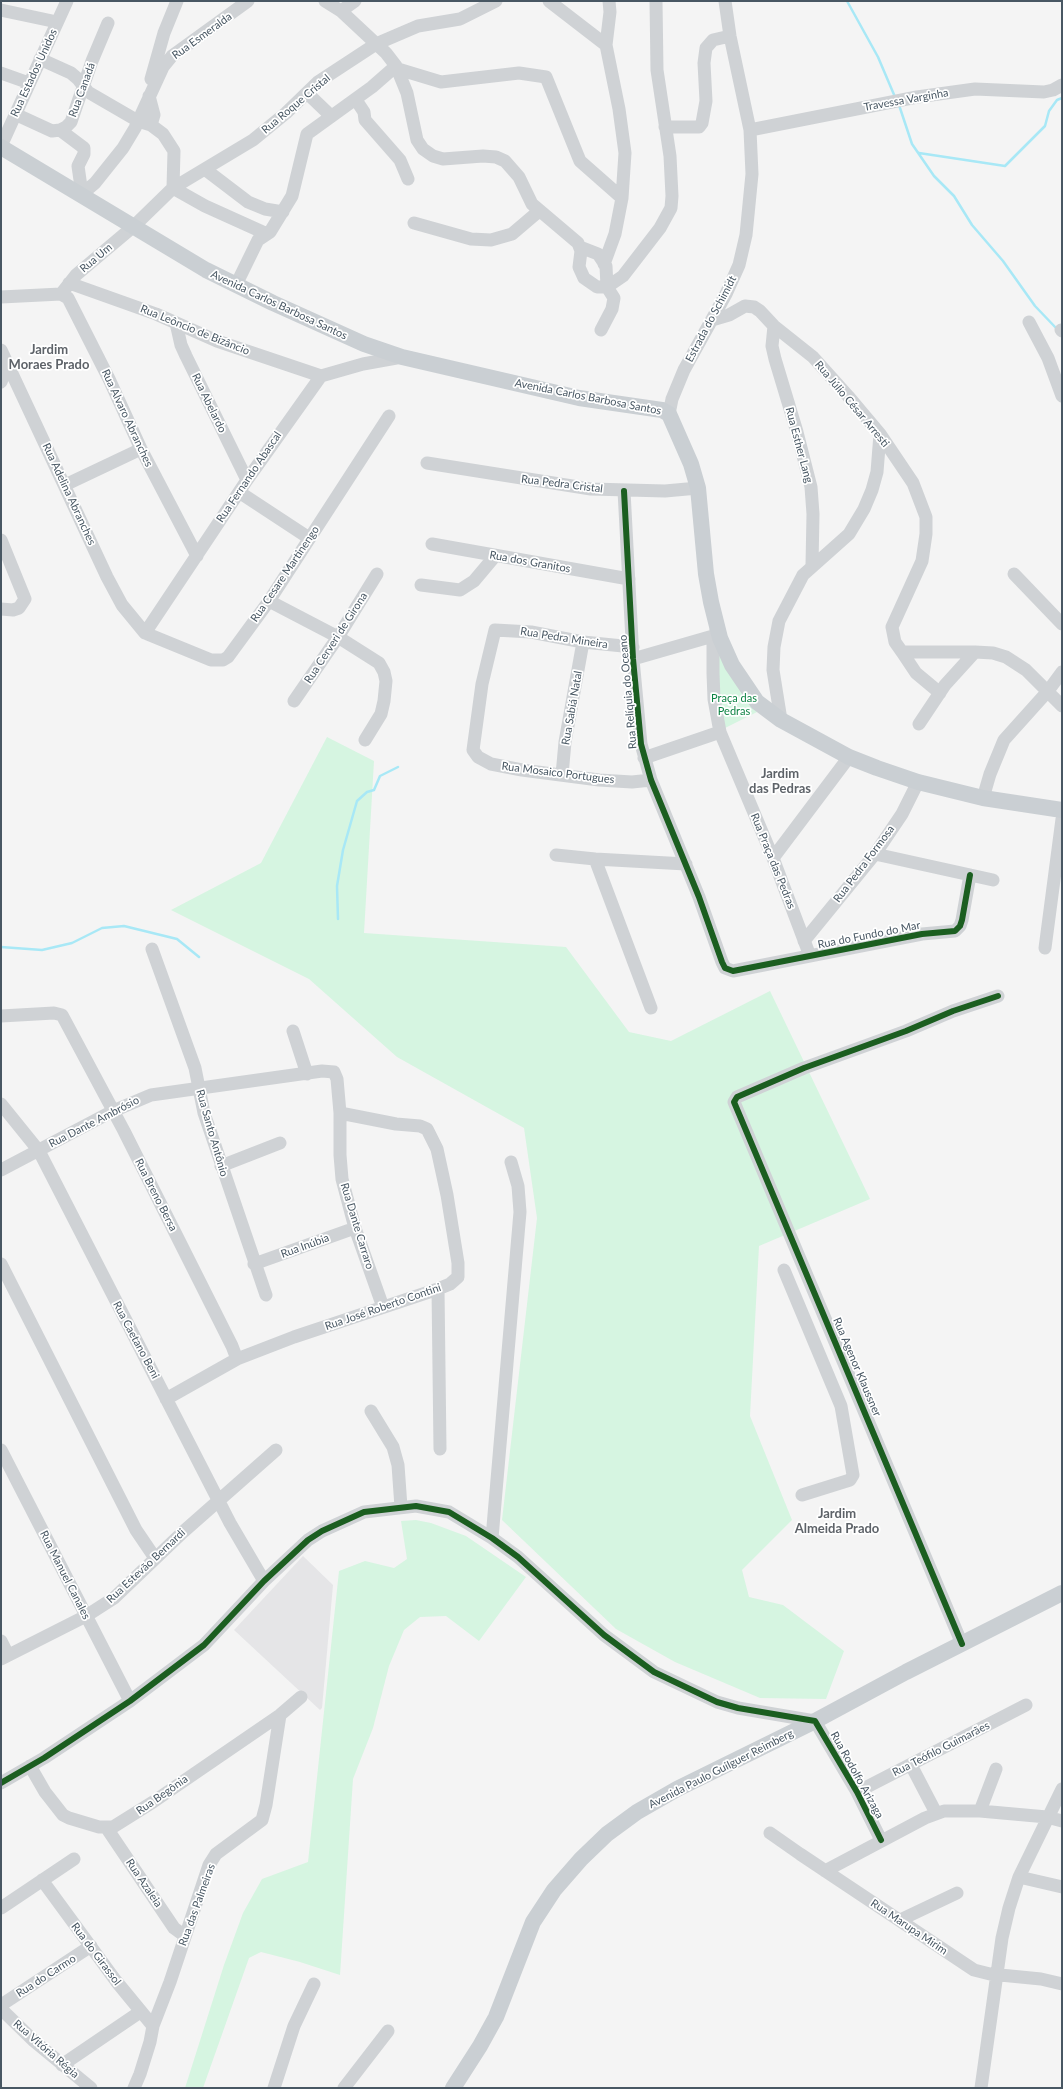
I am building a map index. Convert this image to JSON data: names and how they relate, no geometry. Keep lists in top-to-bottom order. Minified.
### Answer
{"streets":{"main road":["Avenida Carlos Barbosa Santos","Avenida Paulo Guilguer Reimberg"],"street":["Rua Esmeralda","Rua Estados Unidos","Rua Canadá","Travessa Varginha","Rua Roque Cristal","Rua Um","Estrada do Schimidt","Rua Leôncio de Bizâncio","Rua Abelardo","Rua Júlio César Arresti","Rua Alvaro Abranches","Rua Esther Lang","Rua Fernando Abascal","Rua Pedra Cristal","Rua Adelina Abranches","Rua dos Granitos","Rua Cesare Martinengo","Rua Cerveri de Girona","Rua Pedra Mineira","Rua Relíquia do Oceano","Rua Sabiá Natal","Rua Mosaico Portugues","Rua Praça das Pedras","Rua Pedra Formosa","Rua do Fundo do Mar","Rua Dante Ambrósio","Rua Santo Antônio","Rua Breno Bersa","Rua Dante Carraro","Rua Inúbia","Rua José Roberto Contini","Rua Caetano Beni","Rua Agenor Klaussner","Rua Estevão Bernardi","Rua Manuel Canales","Rua Teófilo Guimarães","Rua Rodolfo Arizaga","Rua Begônia","Rua Azaleia","Rua das Palmeiras","Rua Marupa Mirim","Rua do Girassol","Rua do Carmo","Rua Vitória Régia"]},"crossings":[["Rua Estados Unidos","Avenida Carlos Barbosa Santos"],["Travessa Varginha","Estrada do Schimidt"],["Rua Roque Cristal","Rua Um"],["Rua Roque Cristal","Avenida Carlos Barbosa Santos"],["Rua Um","Avenida Carlos Barbosa Santos"],["Rua Um","Rua Leôncio de Bizâncio"],["Rua Um","Rua Alvaro Abranches"],["Avenida Carlos Barbosa Santos","Estrada do Schimidt"],["Avenida Carlos Barbosa Santos","Rua Pedra Cristal"],["Avenida Carlos Barbosa Santos","Rua Praça das Pedras"],["Avenida Carlos Barbosa Santos","Rua Pedra Formosa"],["Estrada do Schimidt","Rua Júlio César Arresti"],["Rua Leôncio de Bizâncio","Rua Abelardo"],["Rua Leôncio de Bizâncio","Rua Alvaro Abranches"],["Rua Leôncio de Bizâncio","Rua Fernando Abascal"],["Rua Abelardo","Rua Fernando Abascal"],["Rua Júlio César Arresti","Rua Esther Lang"],["Rua Alvaro Abranches","Rua Fernando Abascal"],["Rua Fernando Abascal","Rua Adelina Abranches"],["Rua Fernando Abascal","Rua Cesare Martinengo"],["Rua Pedra Cristal","Rua Relíquia do Oceano"],["Rua Adelina Abranches","Rua Cesare Martinengo"],["Rua dos Granitos","Rua Relíquia do Oceano"],["Rua Pedra Mineira","Rua Relíquia do Oceano"],["Rua Pedra Mineira","Rua Sabiá Natal"],["Rua Pedra Mineira","Rua Mosaico Portugues"],["Rua Relíquia do Oceano","Rua Mosaico Portugues"],["Rua Relíquia do Oceano","Rua do Fundo do Mar"],["Rua Sabiá Natal","Rua Mosaico Portugues"],["Rua Praça das Pedras","Rua Pedra Formosa"],["Rua Praça das Pedras","Rua do Fundo do Mar"],["Rua Dante Ambrósio","Rua Santo Antônio"],["Rua Dante Ambrósio","Rua Breno Bersa"],["Rua Dante Ambrósio","Rua Dante Carraro"],["Rua Dante Ambrósio","Rua Caetano Beni"],["Rua Santo Antônio","Rua Inúbia"],["Rua Breno Bersa","Rua José Roberto Contini"],["Rua Dante Carraro","Rua Inúbia"],["Rua Dante Carraro","Rua José Roberto Contini"],["Rua Caetano Beni","Rua Estevão Bernardi"],["Rua Agenor Klaussner","Avenida Paulo Guilguer Reimberg"],["Rua Estevão Bernardi","Rua Manuel Canales"],["Rua Teófilo Guimarães","Rua Rodolfo Arizaga"],["Avenida Paulo Guilguer Reimberg","Rua Rodolfo Arizaga"],["Rua Begônia","Rua Azaleia"],["Rua Begônia","Rua das Palmeiras"],["Rua Azaleia","Rua das Palmeiras"],["Rua das Palmeiras","Rua do Girassol"],["Rua do Girassol","Rua do Carmo"]],"districts":["Jardim Moraes Prado","Jardim das Pedras","Jardim Almeida Prado"],"parks":["Praça das Pedras"]}
